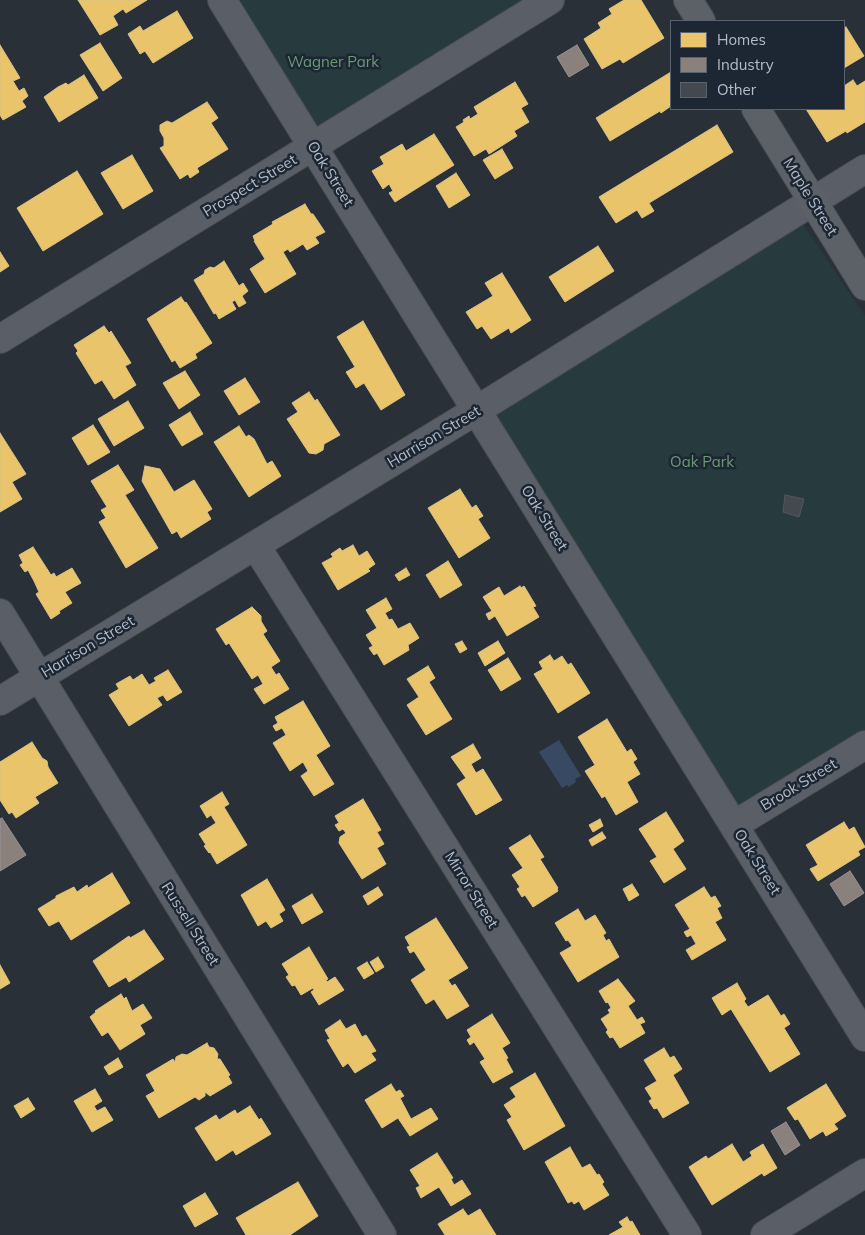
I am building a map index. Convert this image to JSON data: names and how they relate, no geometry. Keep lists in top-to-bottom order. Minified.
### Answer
{"streets":{"main road":["Maple Street"],"street":["Oak Street","Prospect Street","Harrison Street","Brook Street","Mirror Street","Russell Street"]},"crossings":[["Oak Street","Prospect Street"],["Oak Street","Harrison Street"],["Oak Street","Brook Street"],["Maple Street","Harrison Street"],["Harrison Street","Mirror Street"],["Harrison Street","Russell Street"]],"parks":["Wagner Park","Oak Park"],"legend":["Homes","Industry","Other"]}
